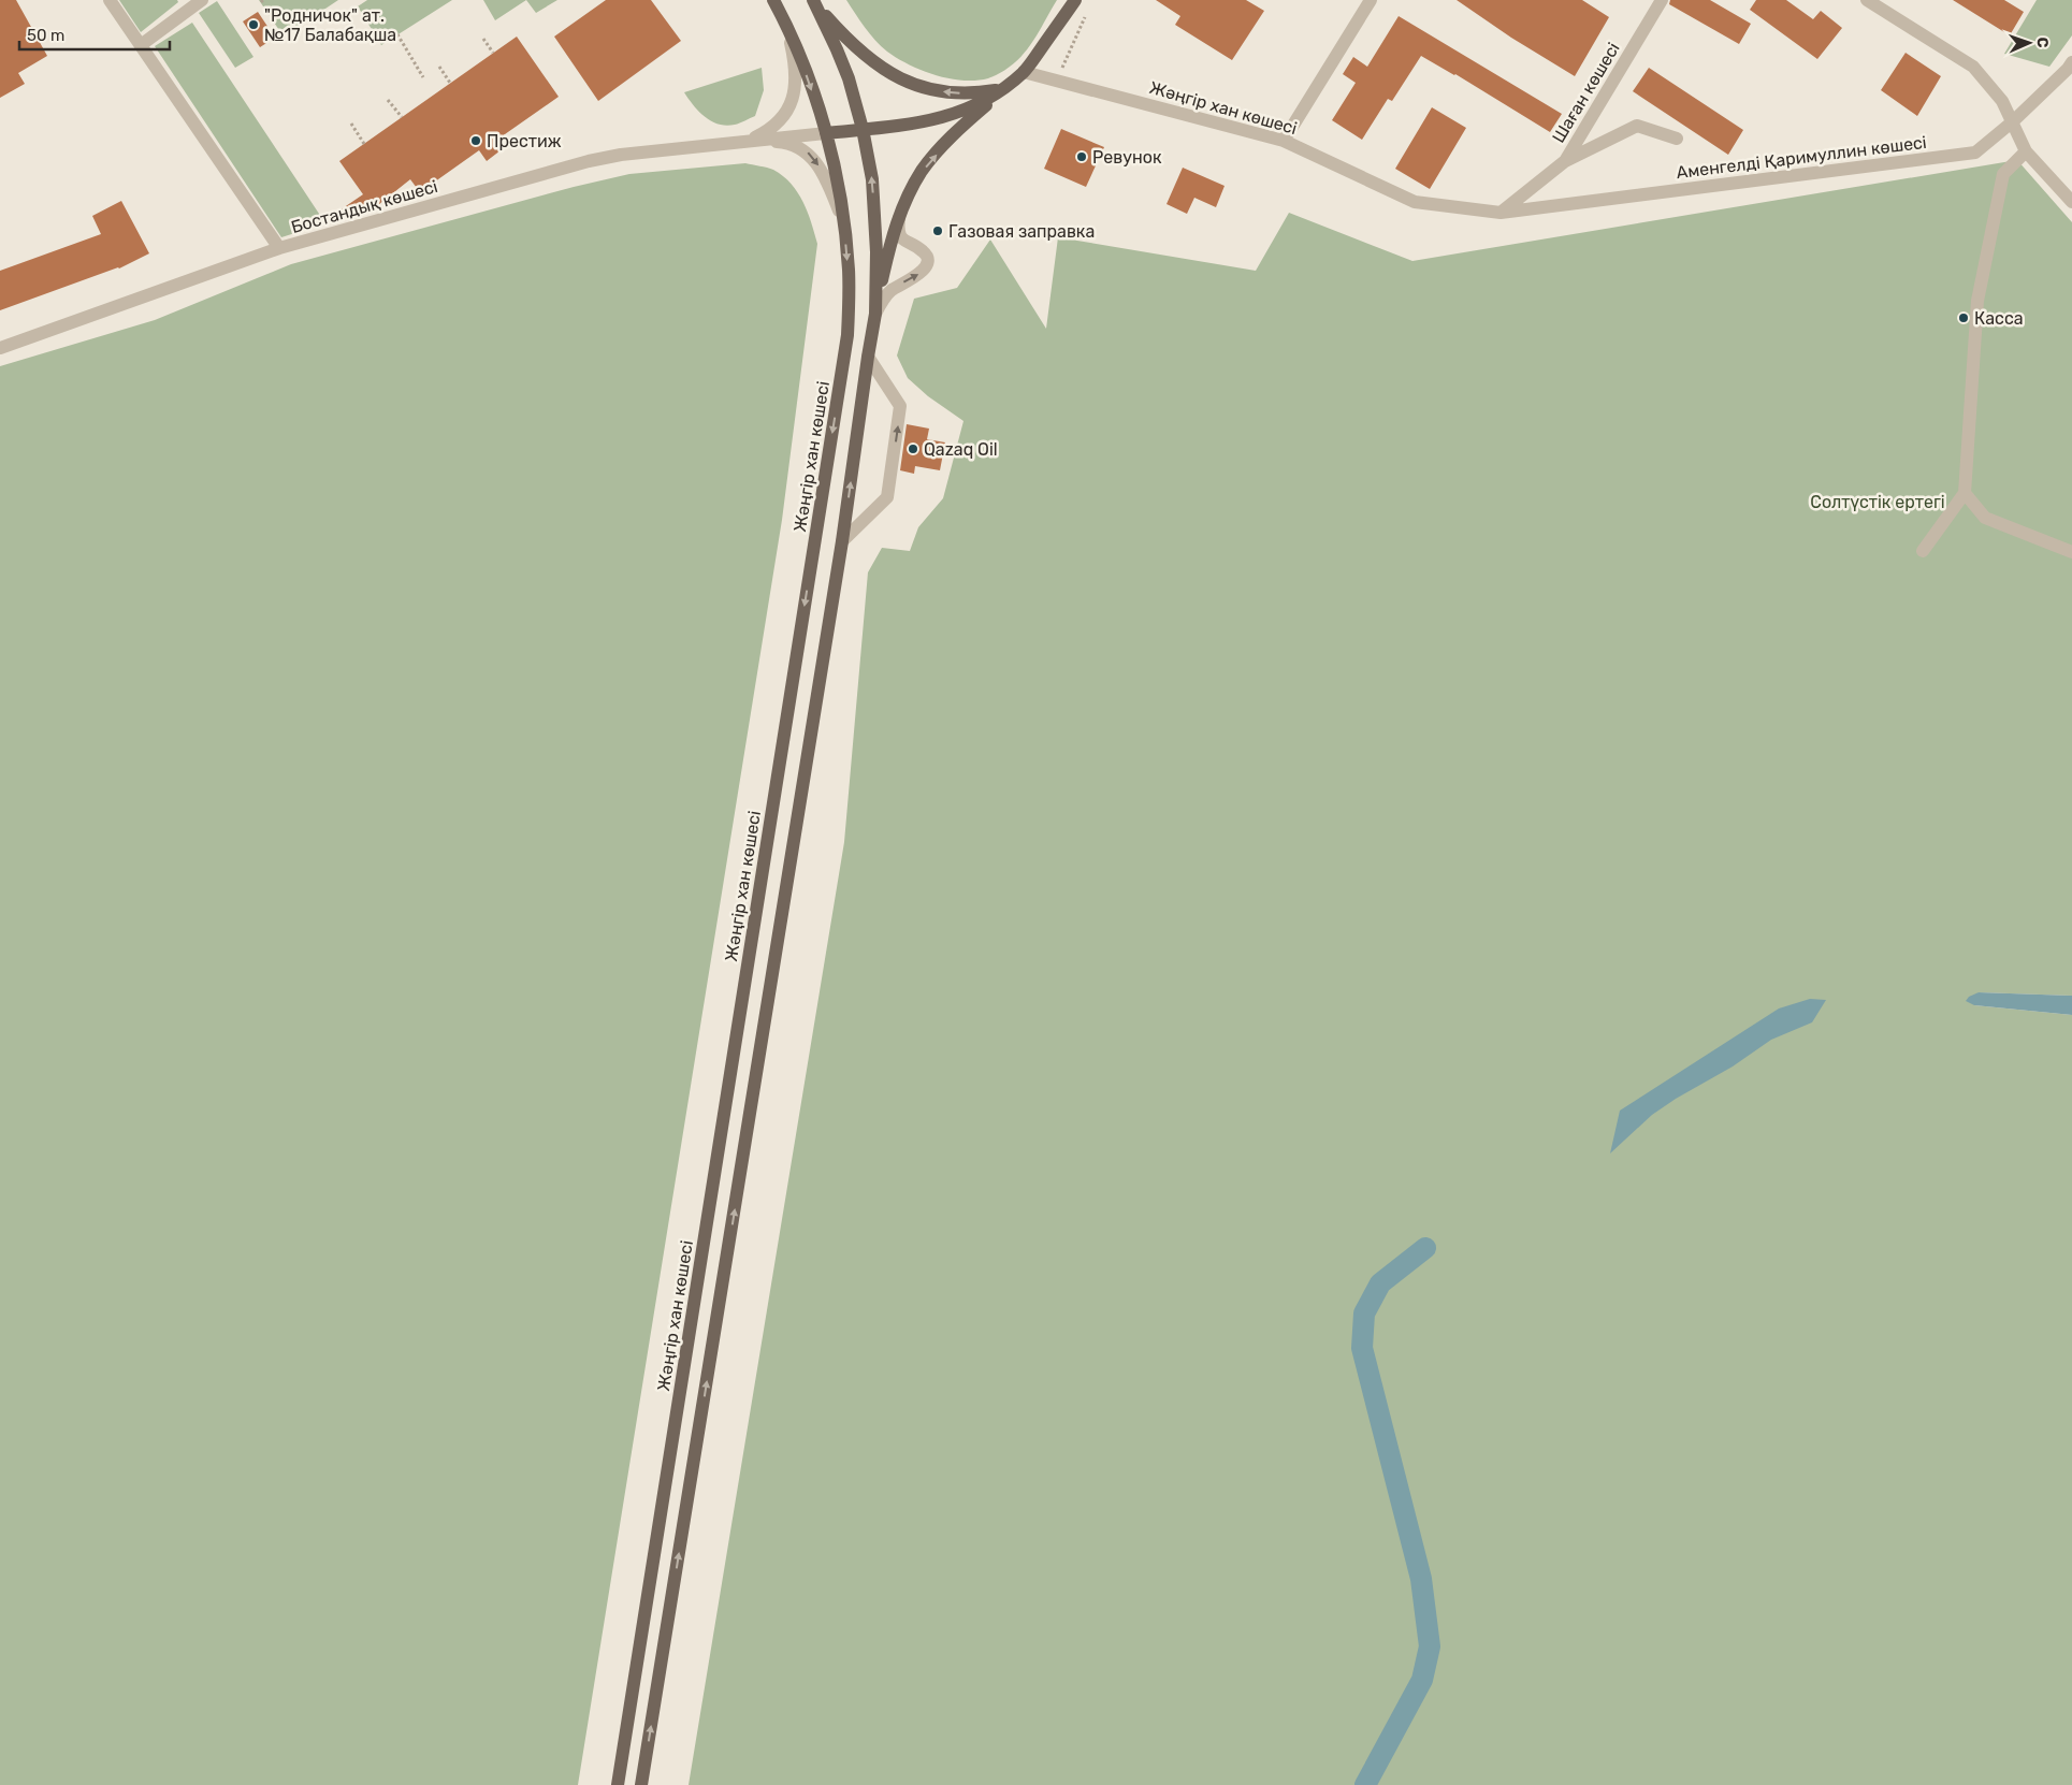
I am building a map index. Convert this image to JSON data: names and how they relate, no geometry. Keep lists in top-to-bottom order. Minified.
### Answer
{"streets":{"main road":["Жәңгір хан көшесі"],"street":["Шаған көшесі","Аменгелді Қаримуллин көшесі","Бостандық көшесі"]},"crossings":[["Шаған көшесі","Жәңгір хан көшесі"],["Шаған көшесі","Аменгелді Қаримуллин көшесі"],["Жәңгір хан көшесі","Аменгелді Қаримуллин көшесі"]],"parks":["Солтүстік ертегі"],"places":["\"Родничок\" ат. №17 Балабақша","Престиж","Ревунок","Газовая заправка","Касса","Qazaq Oil"],"scale_bar":"50 m","north":"right"}
